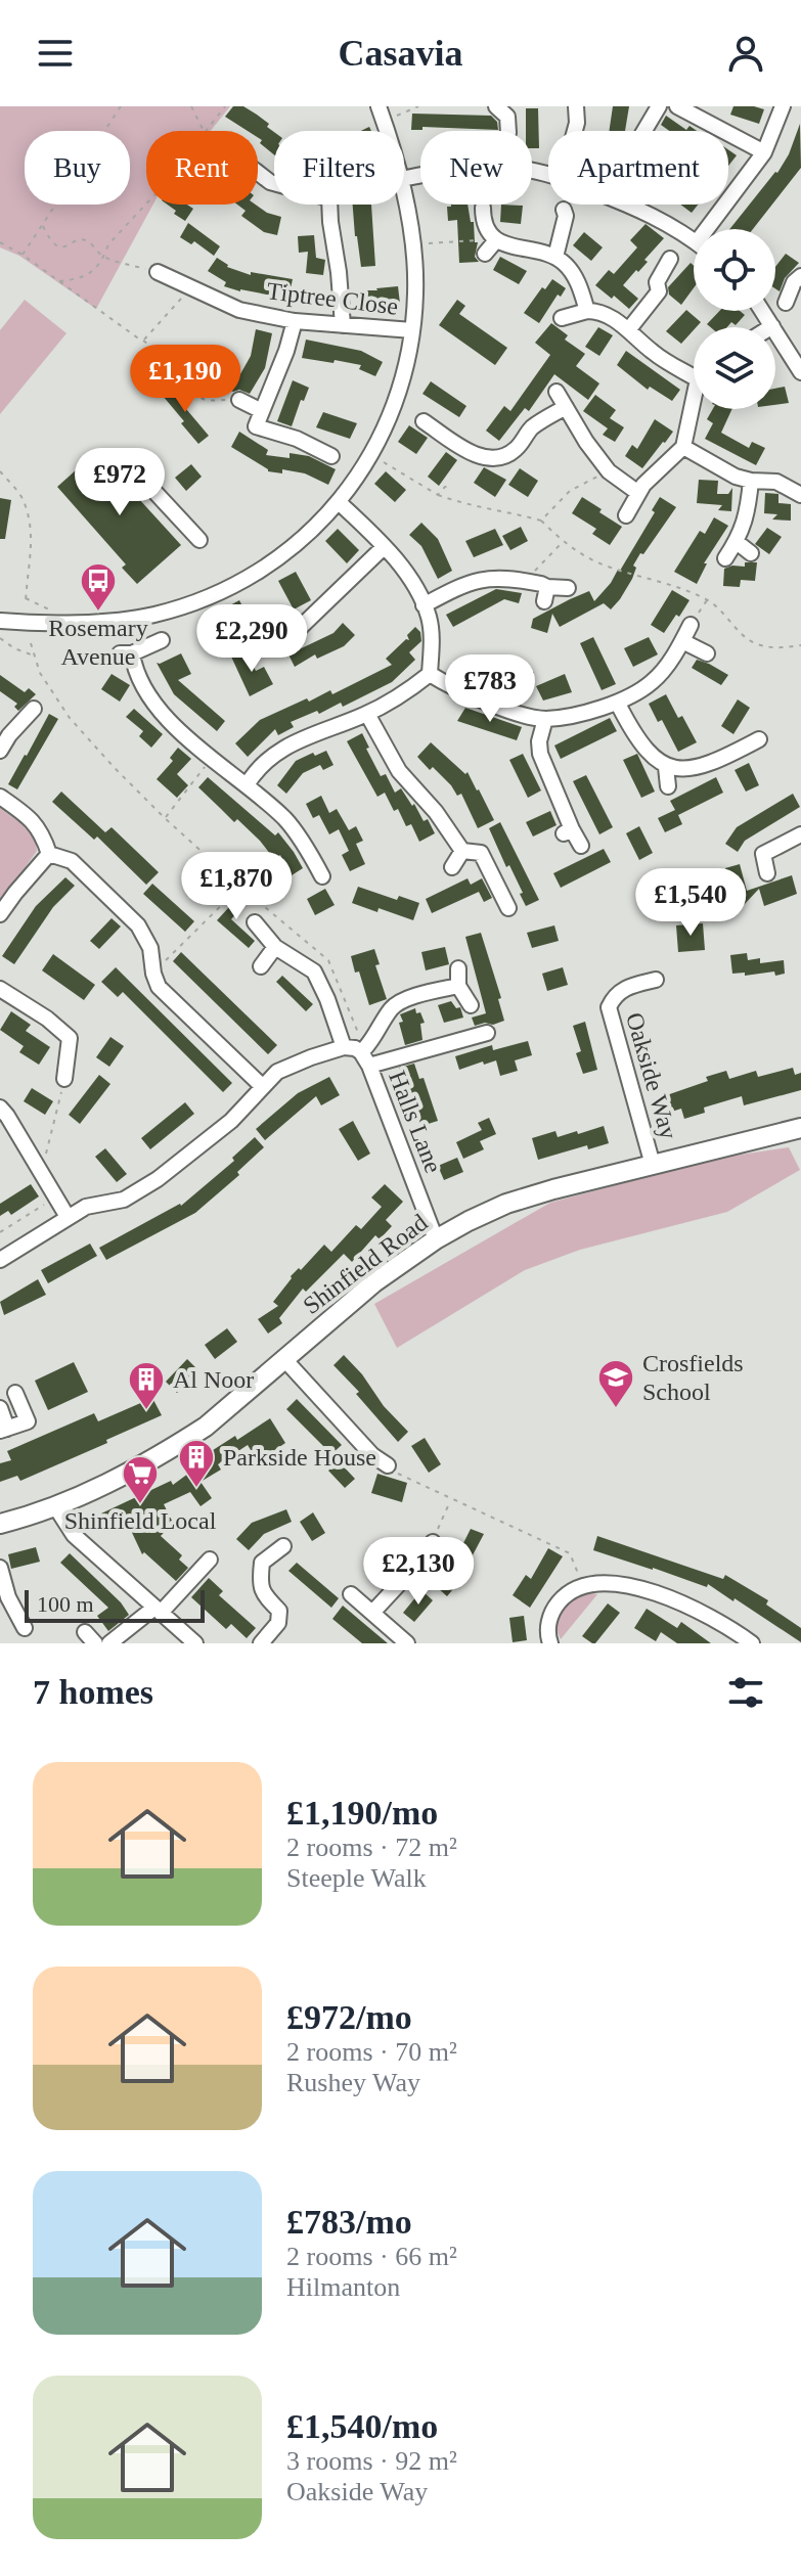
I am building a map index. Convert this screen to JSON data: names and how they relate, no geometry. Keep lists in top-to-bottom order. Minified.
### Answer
{"streets":{"main road":["Shinfield Road"],"street":["Tiptree Close","Oakside Way","Halls Lane"]},"crossings":[["Oakside Way","Shinfield Road"],["Halls Lane","Shinfield Road"]],"places":{"bus stop":["Rosemary Avenue"],"school or university":["Crosfields School"],"building":["Al Noor","Parkside House"],"supermarket":["Shinfield Local"]},"scale_bar":"100 m","page":{"header":"Casavia","chip":["Buy","Rent","Filters","New","Apartment"],"price":["£1,190","£972","£2,290","£783","£1,870","£1,540","£2,130"],"scale":"100 m","heading":"7 homes","list":[{"name":"£1,190/mo","note":"2 rooms · 72 m² · Steeple Walk"},{"name":"£972/mo","note":"2 rooms · 70 m² · Rushey Way"},{"name":"£783/mo","note":"2 rooms · 66 m² · Hilmanton"},{"name":"£1,540/mo","note":"3 rooms · 92 m² · Oakside Way"}]}}
